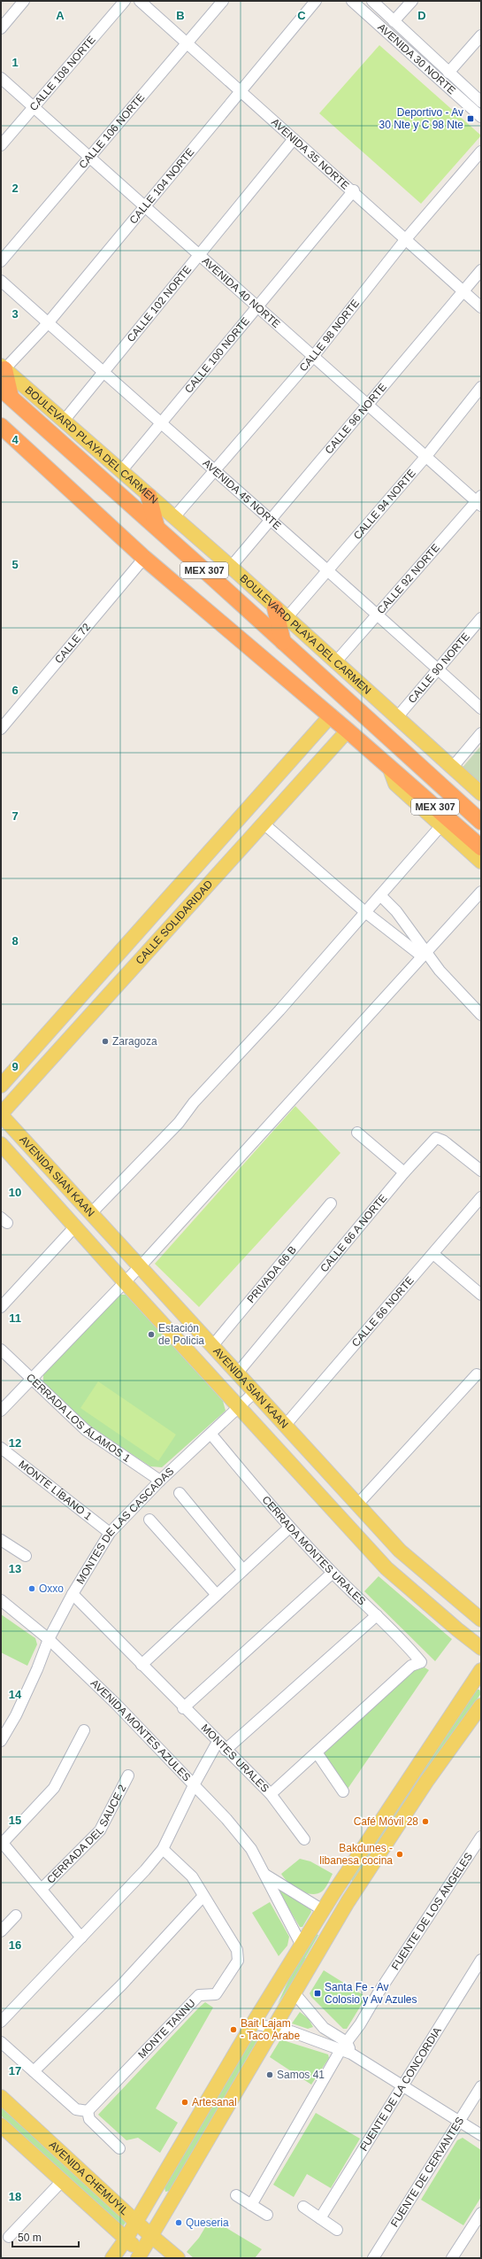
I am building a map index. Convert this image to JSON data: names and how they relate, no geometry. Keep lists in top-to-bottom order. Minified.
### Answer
{"streets":{"highway":["MEX 307"],"main road":["BOULEVARD PLAYA DEL CARMEN","CALLE SOLIDARIDAD","AVENIDA SIAN KAAN","AVENIDA CHEMUYIL"],"street":["AVENIDA 30 NORTE","CALLE 108 NORTE","CALLE 106 NORTE","AVENIDA 35 NORTE","CALLE 104 NORTE","AVENIDA 40 NORTE","CALLE 102 NORTE","CALLE 98 NORTE","CALLE 100 NORTE","CALLE 96 NORTE","AVENIDA 45 NORTE","CALLE 94 NORTE","CALLE 92 NORTE","CALLE 72","CALLE 90 NORTE","CALLE 66 A NORTE","PRIVADA 66 B","CALLE 66 NORTE","CERRADA LOS ÁLAMOS 1","MONTE LÍBANO 1","MONTES DE LAS CASCADAS","CERRADA MONTES URALES","AVENIDA MONTES AZULES","MONTES URALES","CERRADA DEL SAUCE 2","FUENTE DE LOS ÁNGELES","MONTE TANNU","FUENTE DE LA CONCORDIA","FUENTE DE CERVANTES"]},"crossings":[["CALLE 108 NORTE","AVENIDA 40 NORTE"],["CALLE 106 NORTE","AVENIDA 35 NORTE"],["CALLE 106 NORTE","AVENIDA 40 NORTE"],["AVENIDA 35 NORTE","CALLE 104 NORTE"],["AVENIDA 35 NORTE","CALLE 102 NORTE"],["AVENIDA 35 NORTE","CALLE 98 NORTE"],["AVENIDA 35 NORTE","CALLE 100 NORTE"],["AVENIDA 35 NORTE","CALLE 96 NORTE"],["CALLE 104 NORTE","AVENIDA 40 NORTE"],["CALLE 104 NORTE","BOULEVARD PLAYA DEL CARMEN"],["CALLE 104 NORTE","AVENIDA 45 NORTE"],["AVENIDA 40 NORTE","CALLE 102 NORTE"],["AVENIDA 40 NORTE","CALLE 98 NORTE"],["AVENIDA 40 NORTE","CALLE 100 NORTE"],["AVENIDA 40 NORTE","CALLE 96 NORTE"],["AVENIDA 40 NORTE","CALLE 94 NORTE"],["AVENIDA 40 NORTE","CALLE 92 NORTE"],["CALLE 102 NORTE","BOULEVARD PLAYA DEL CARMEN"],["CALLE 102 NORTE","AVENIDA 45 NORTE"],["CALLE 98 NORTE","BOULEVARD PLAYA DEL CARMEN"],["CALLE 98 NORTE","AVENIDA 45 NORTE"],["CALLE 100 NORTE","BOULEVARD PLAYA DEL CARMEN"],["CALLE 100 NORTE","AVENIDA 45 NORTE"],["CALLE 96 NORTE","BOULEVARD PLAYA DEL CARMEN"],["CALLE 96 NORTE","AVENIDA 45 NORTE"],["BOULEVARD PLAYA DEL CARMEN","CALLE 94 NORTE"],["BOULEVARD PLAYA DEL CARMEN","CALLE 92 NORTE"],["BOULEVARD PLAYA DEL CARMEN","CALLE 90 NORTE"],["AVENIDA 45 NORTE","CALLE 94 NORTE"],["AVENIDA 45 NORTE","CALLE 92 NORTE"],["AVENIDA 45 NORTE","CALLE 90 NORTE"],["MEX 307","CALLE 72"],["MEX 307","CALLE SOLIDARIDAD"],["CALLE SOLIDARIDAD","AVENIDA SIAN KAAN"],["AVENIDA SIAN KAAN","CALLE 66 A NORTE"],["AVENIDA SIAN KAAN","PRIVADA 66 B"],["AVENIDA SIAN KAAN","CALLE 66 NORTE"],["AVENIDA SIAN KAAN","MONTES DE LAS CASCADAS"],["CERRADA LOS ÁLAMOS 1","MONTES DE LAS CASCADAS"],["MONTE LÍBANO 1","MONTES DE LAS CASCADAS"],["MONTES DE LAS CASCADAS","CERRADA MONTES URALES"],["MONTES DE LAS CASCADAS","AVENIDA MONTES AZULES"],["MONTES DE LAS CASCADAS","MONTES URALES"],["CERRADA MONTES URALES","MONTES URALES"]],"places":{"transit":["Deportivo - Av 30 Nte y C 98 Nte","Santa Fe - Av Colosio y Av Azules"],"other":["Zaragoza","Estación de Policia","Oxxo","Café Móvil 28","Bakdunes - libanesa cocina","Bait Lajam - Taco Arabe","Samos 41","Artesanal","Queseria"]},"scale_bar":"50 m","grid":{"columns":["A","B","C","D"],"rows":["1","2","3","4","5","6","7","8","9","10","11","12","13","14","15","16","17","18"]}}
